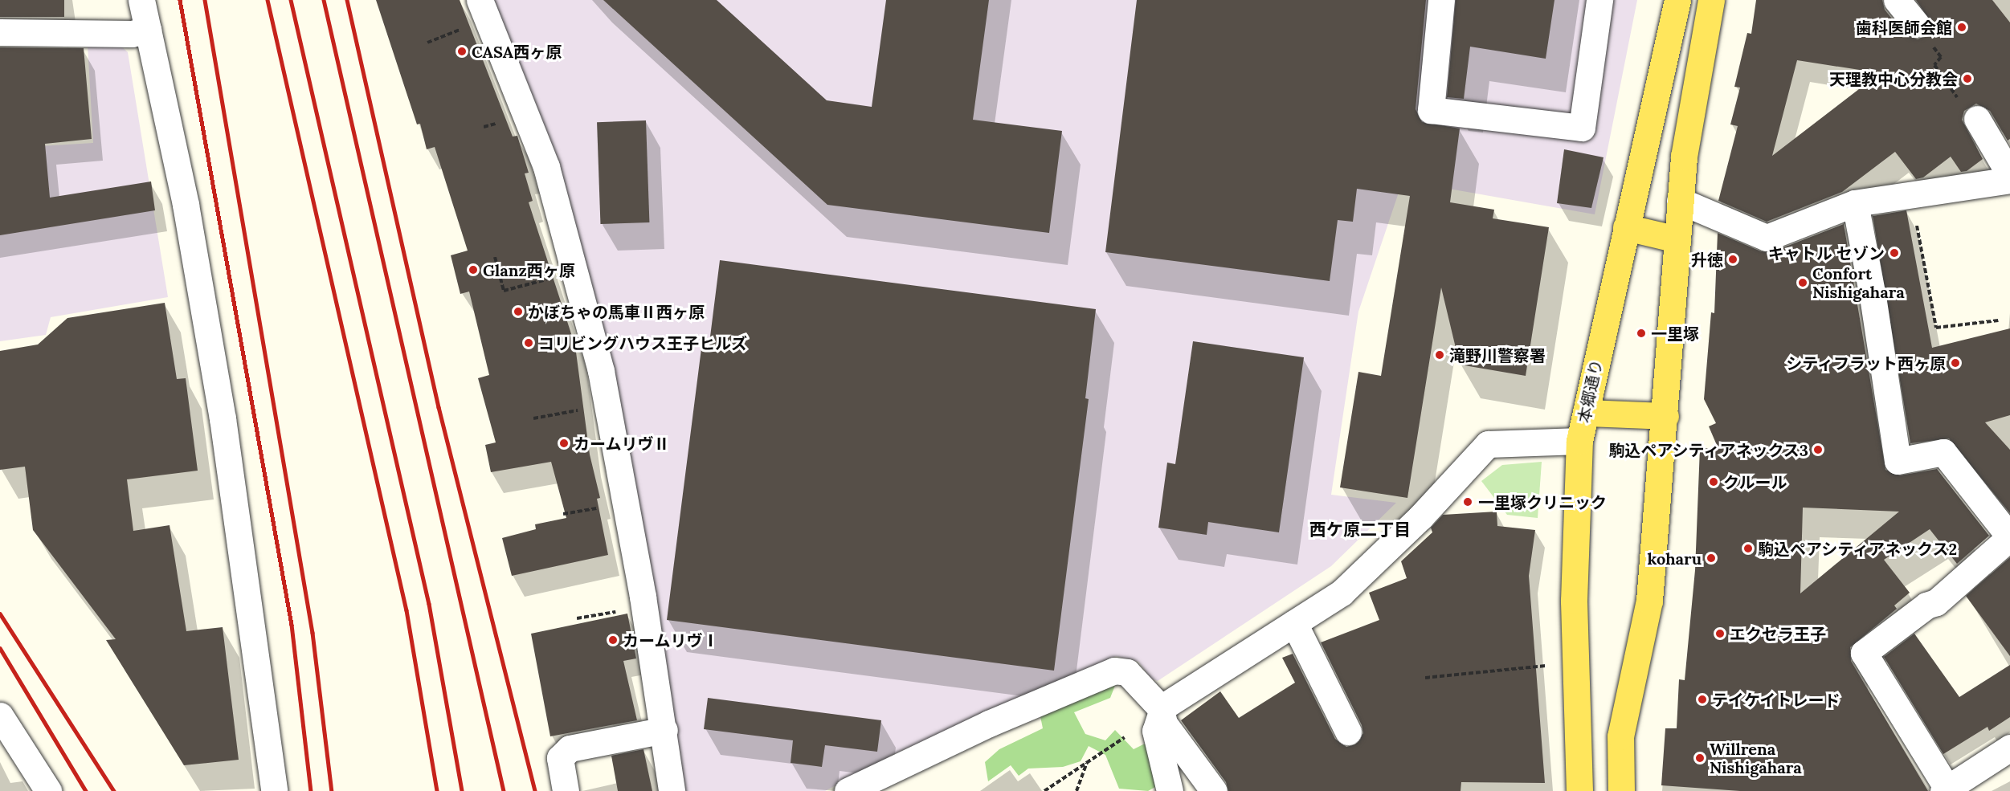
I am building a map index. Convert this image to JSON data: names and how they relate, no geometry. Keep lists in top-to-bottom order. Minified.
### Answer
{"streets":{"main road":["本郷通り"]},"districts":["西ケ原二丁目"],"places":["歯科医師会館","CASA西ヶ原","天理教中心分教会","キャトル セゾン","升徳","Glanz西ヶ原","Confort Nishigahara","かぼちゃの馬車Ⅱ西ヶ原","一里塚","コリビングハウス王子ヒルズ","滝野川警察署","シティフラット西ヶ原","カームリヴⅡ","駒込ペアシティアネックス3","クルール","一里塚クリニック","駒込ペアシティアネックス2","koharu","エクセラ王子","カームリヴⅠ","テイケイトレード","Willrena Nishigahara"]}
